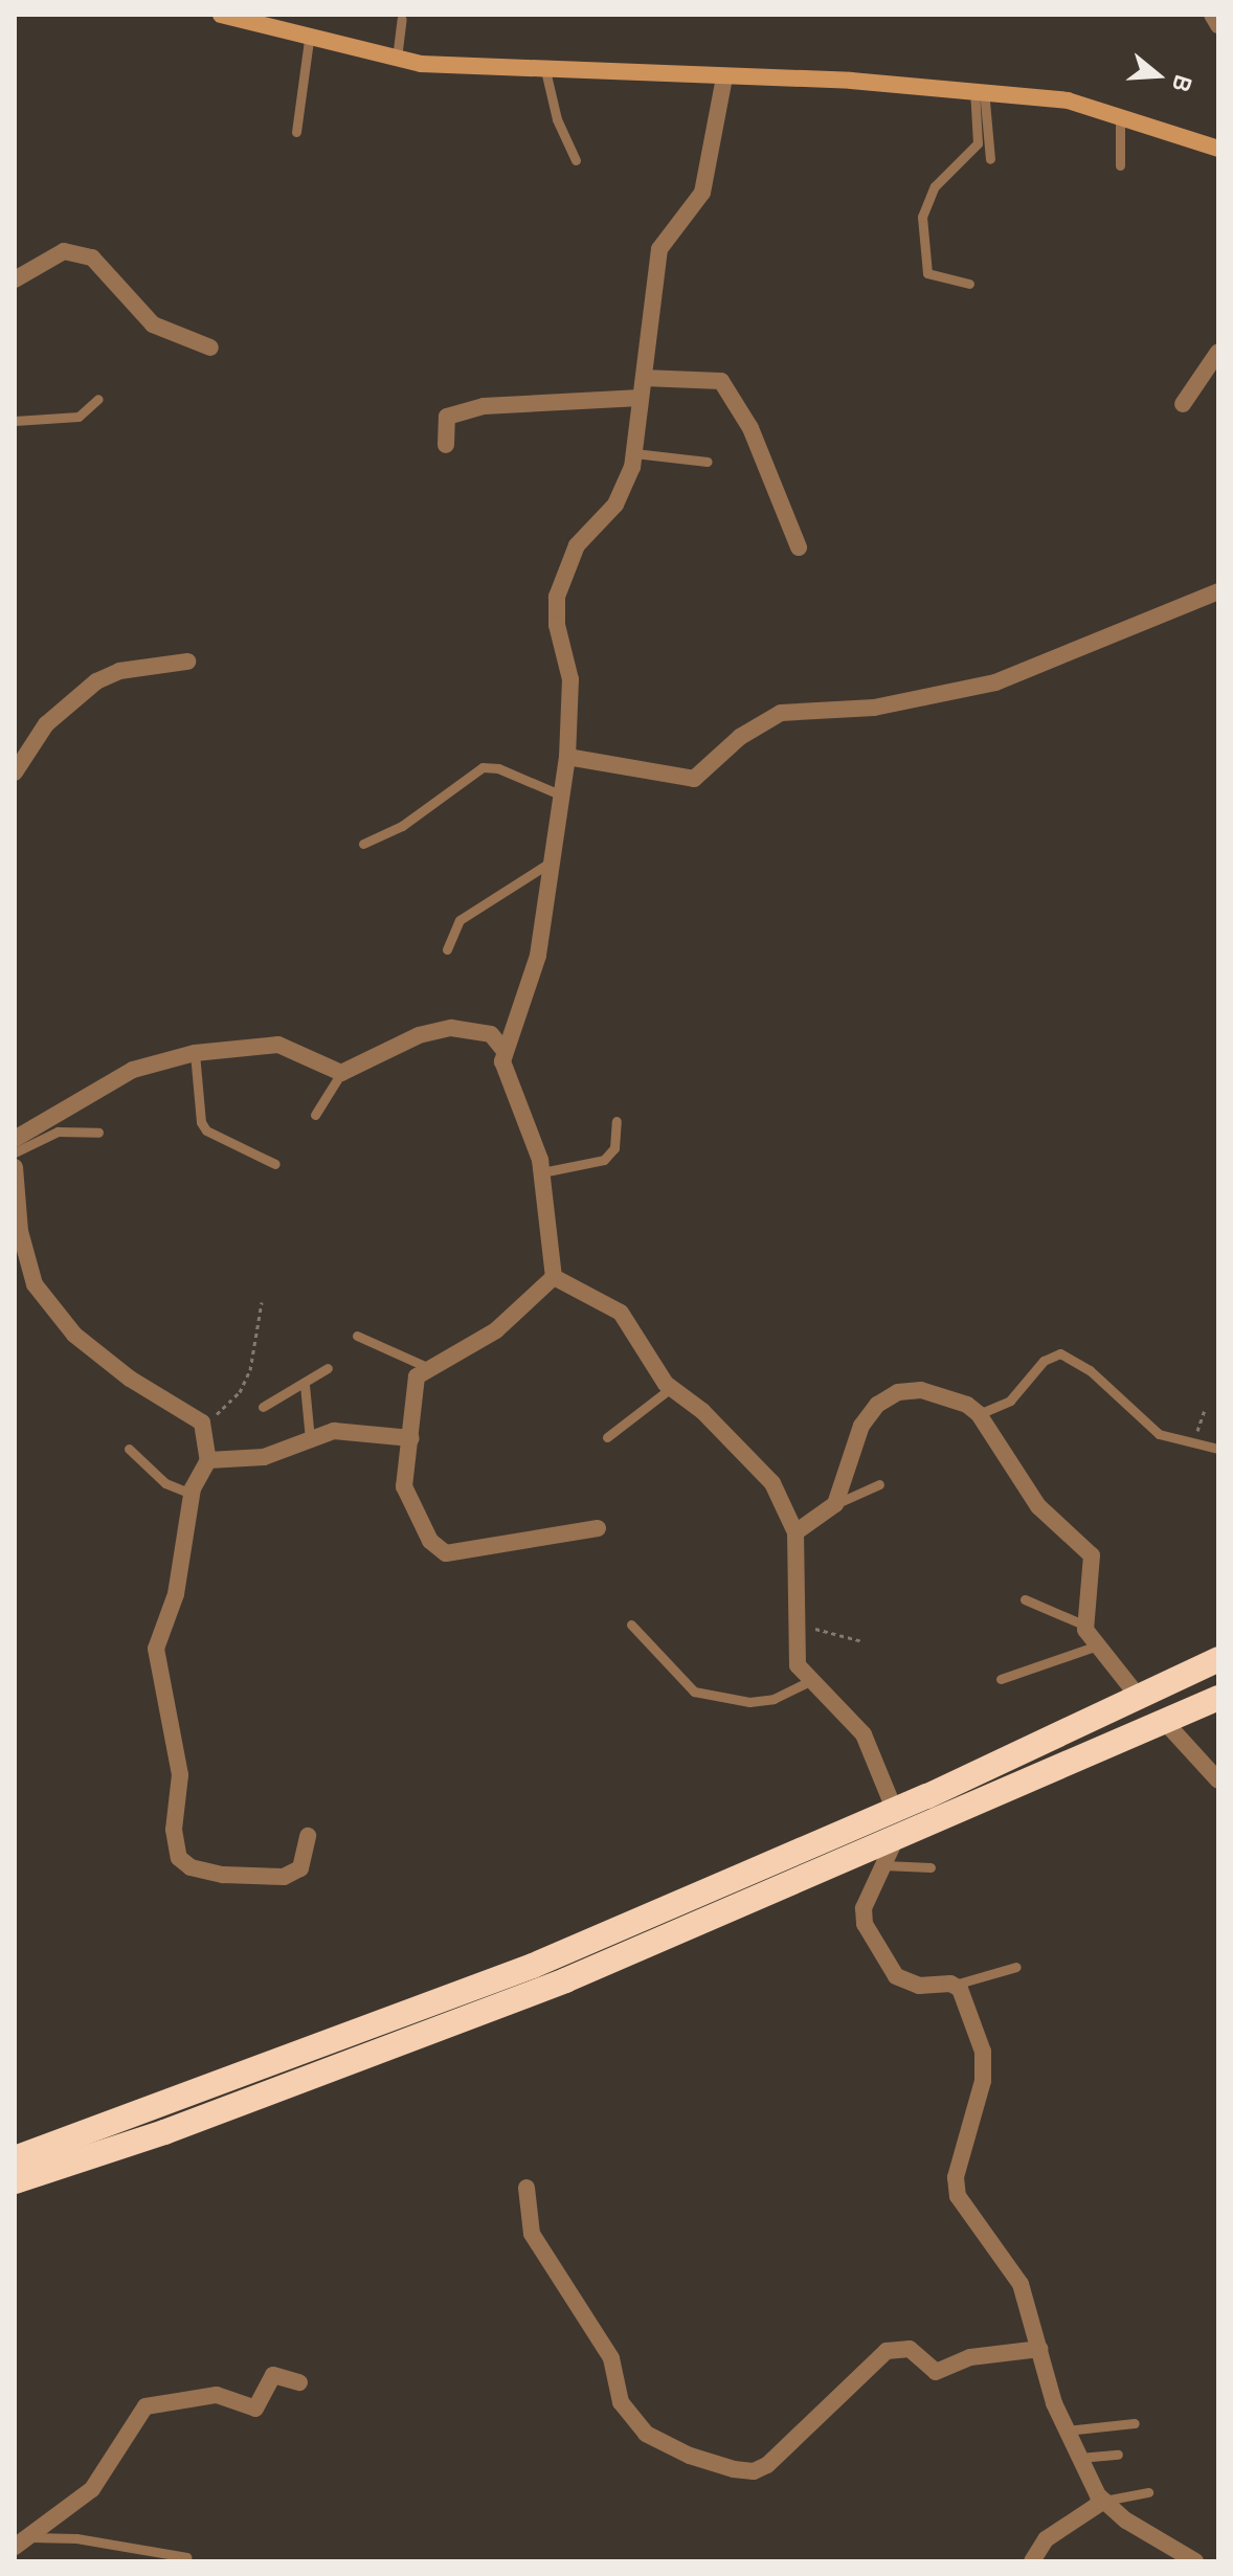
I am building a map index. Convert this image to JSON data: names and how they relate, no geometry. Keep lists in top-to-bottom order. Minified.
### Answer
{"north":"right"}
